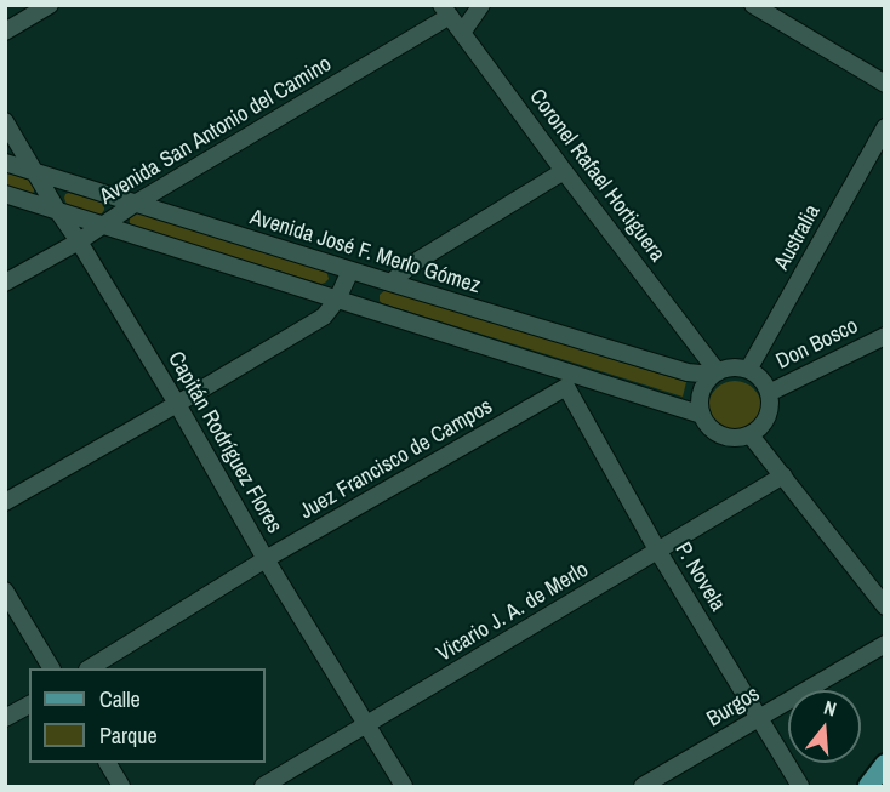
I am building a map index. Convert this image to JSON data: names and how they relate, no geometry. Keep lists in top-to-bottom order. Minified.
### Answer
{"streets":{"street":["Avenida San Antonio del Camino","Coronel Rafael Hortiguera","Australia","Avenida José F. Merlo Gómez","Don Bosco","Capitán Rodríguez Flores","Juez Francisco de Campos","P. Novela","Vicario J. A. de Merlo","Burgos"]},"crossings":[["Avenida San Antonio del Camino","Coronel Rafael Hortiguera"],["Avenida San Antonio del Camino","Avenida José F. Merlo Gómez"],["Avenida San Antonio del Camino","Capitán Rodríguez Flores"],["Coronel Rafael Hortiguera","Australia"],["Coronel Rafael Hortiguera","Avenida José F. Merlo Gómez"],["Coronel Rafael Hortiguera","Don Bosco"],["Australia","Avenida José F. Merlo Gómez"],["Australia","Don Bosco"],["Avenida José F. Merlo Gómez","Don Bosco"],["Avenida José F. Merlo Gómez","Capitán Rodríguez Flores"],["Capitán Rodríguez Flores","Juez Francisco de Campos"],["Capitán Rodríguez Flores","Vicario J. A. de Merlo"],["Juez Francisco de Campos","P. Novela"],["P. Novela","Vicario J. A. de Merlo"],["P. Novela","Burgos"]],"legend":["Calle","Parque"],"north":"top"}
